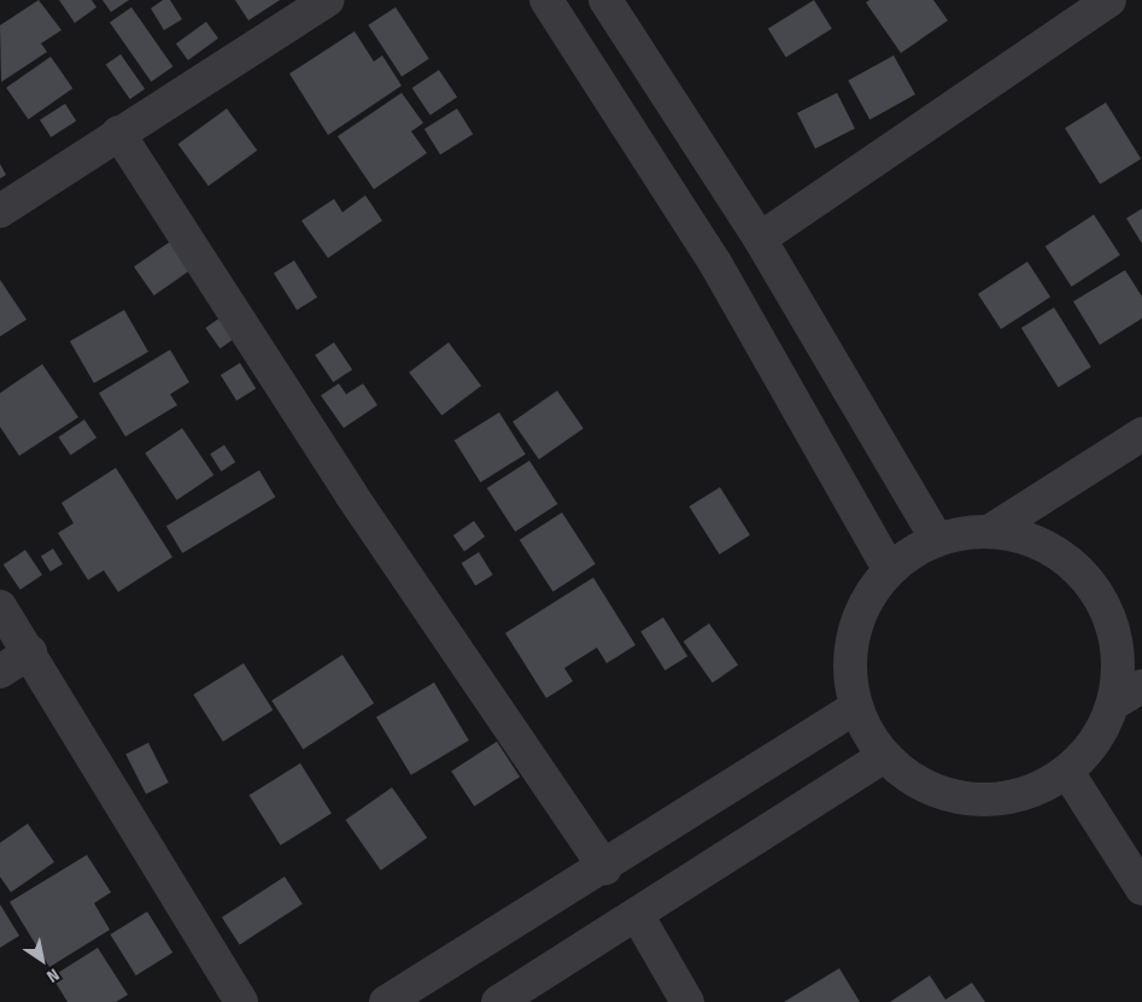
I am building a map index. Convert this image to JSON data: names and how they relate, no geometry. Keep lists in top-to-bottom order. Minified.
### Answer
{"north":"bottom right"}
